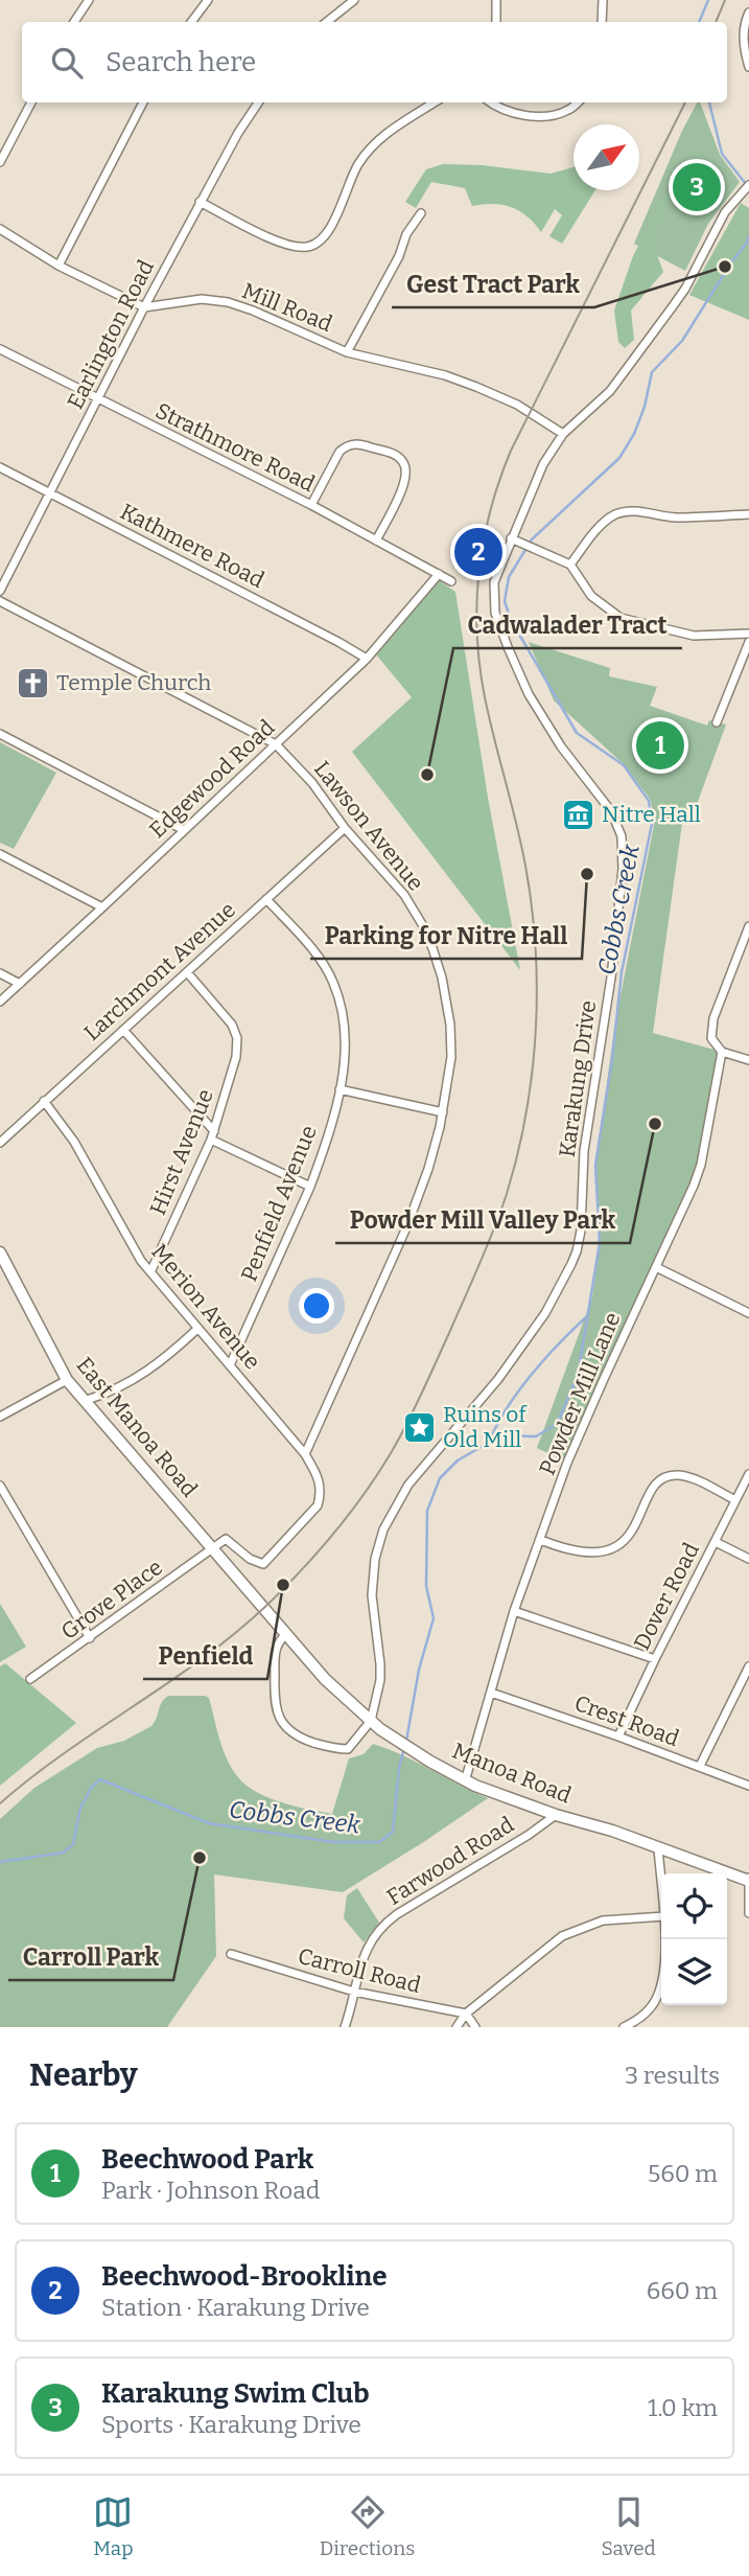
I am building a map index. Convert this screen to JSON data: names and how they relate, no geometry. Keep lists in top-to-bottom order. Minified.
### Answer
{"streets":{"main road":["East Manoa Road","Manoa Road"],"street":["Mill Road","Earlington Road","Strathmore Road","Kathmere Road","Edgewood Road","Lawson Avenue","Larchmont Avenue","Karakung Drive","Hirst Avenue","Penfield Avenue","Merion Avenue","Powder Mill Lane","Dover Road","Grove Place","Crest Road","Farwood Road","Carroll Road"]},"crossings":[["Mill Road","Earlington Road"],["Mill Road","Karakung Drive"],["Earlington Road","Strathmore Road"],["Earlington Road","Kathmere Road"],["Strathmore Road","Edgewood Road"],["Kathmere Road","Edgewood Road"],["Edgewood Road","Lawson Avenue"],["Lawson Avenue","Larchmont Avenue"],["Lawson Avenue","Merion Avenue"],["Larchmont Avenue","Hirst Avenue"],["Larchmont Avenue","Penfield Avenue"],["Larchmont Avenue","Merion Avenue"],["Karakung Drive","Manoa Road"],["Hirst Avenue","Merion Avenue"],["Penfield Avenue","Merion Avenue"],["Powder Mill Lane","Crest Road"],["Powder Mill Lane","Manoa Road"],["East Manoa Road","Grove Place"],["East Manoa Road","Manoa Road"],["Dover Road","Crest Road"],["Manoa Road","Farwood Road"],["Farwood Road","Carroll Road"]],"water":["Cobbs Creek"],"places":{"other":["Gest Tract Park","Cadwalader Tract","Parking for Nitre Hall","Powder Mill Valley Park","Penfield","Carroll Park"],"church":["Temple Church"],"museum":["Nitre Hall"],"place":["Ruins of Old Mill"]},"north":"top right","page":{"search":"Search here","pins":["3","2","1"],"heading":["Nearby","3 results"],"list":[{"mark":"1","name":"Beechwood Park","note":"Park · Johnson Road","value":"560 m"},{"mark":"2","name":"Beechwood-Brookline","note":"Station · Karakung Drive","value":"660 m"},{"mark":"3","name":"Karakung Swim Club","note":"Sports · Karakung Drive","value":"1.0 km"}],"nav":["Map","Directions","Saved"]}}
